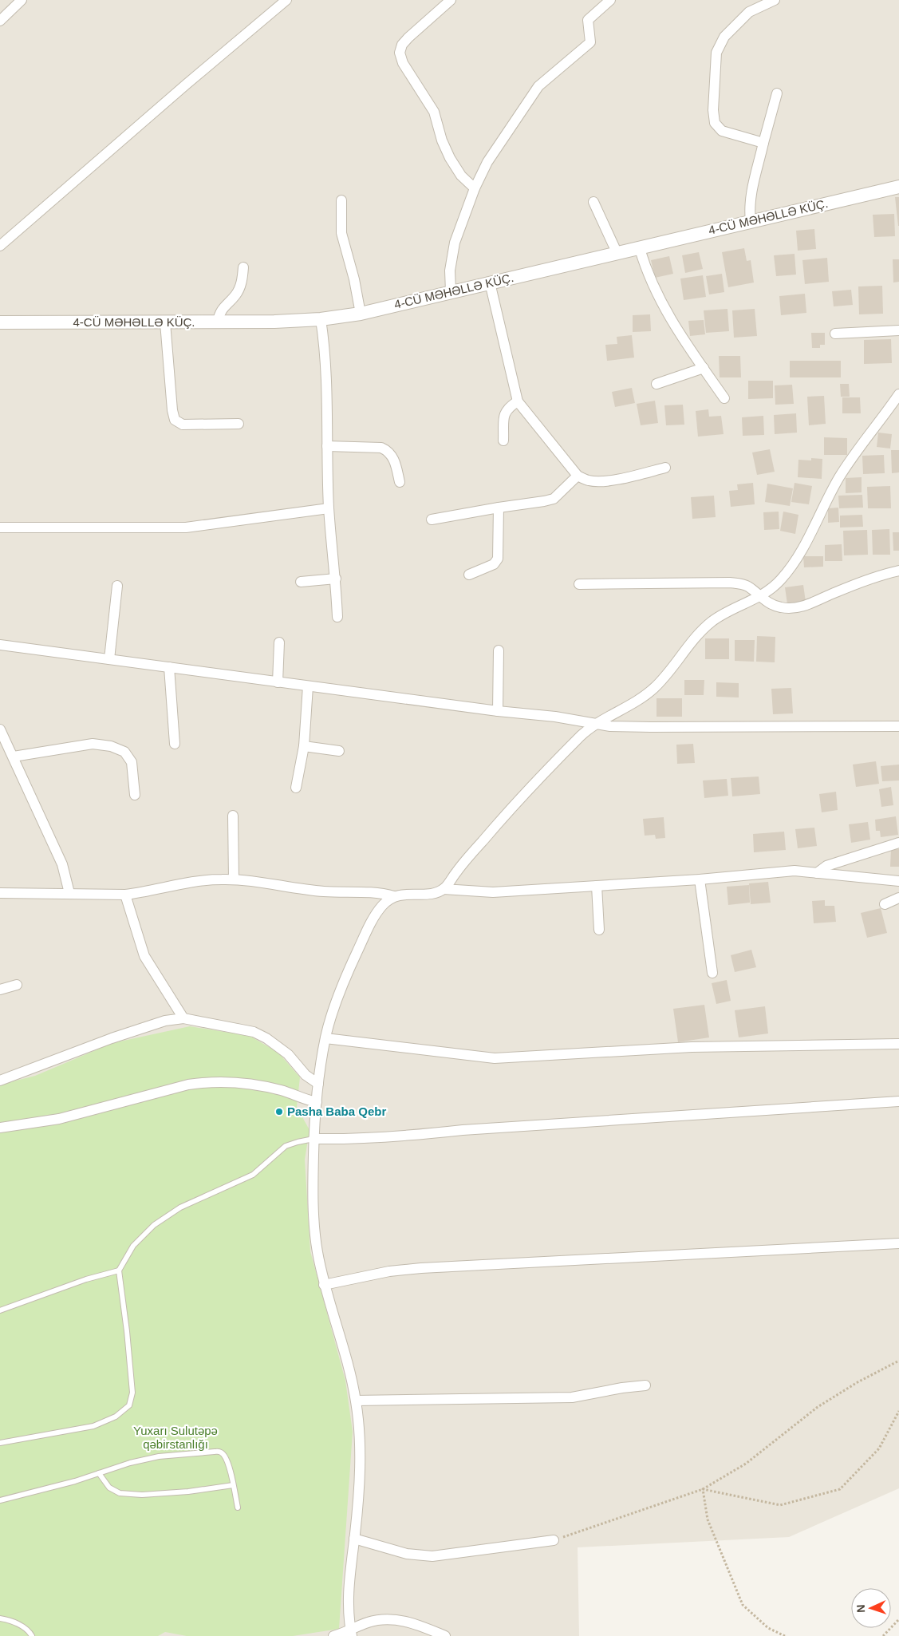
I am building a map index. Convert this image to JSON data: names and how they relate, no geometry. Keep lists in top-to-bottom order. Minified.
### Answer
{"streets":{"street":["4-CÜ MƏHƏLLƏ KÜÇ."]},"parks":["Yuxarı Sulutəpə qəbirstanlığı"],"places":["Pasha Baba Qebr"],"north":"left"}
